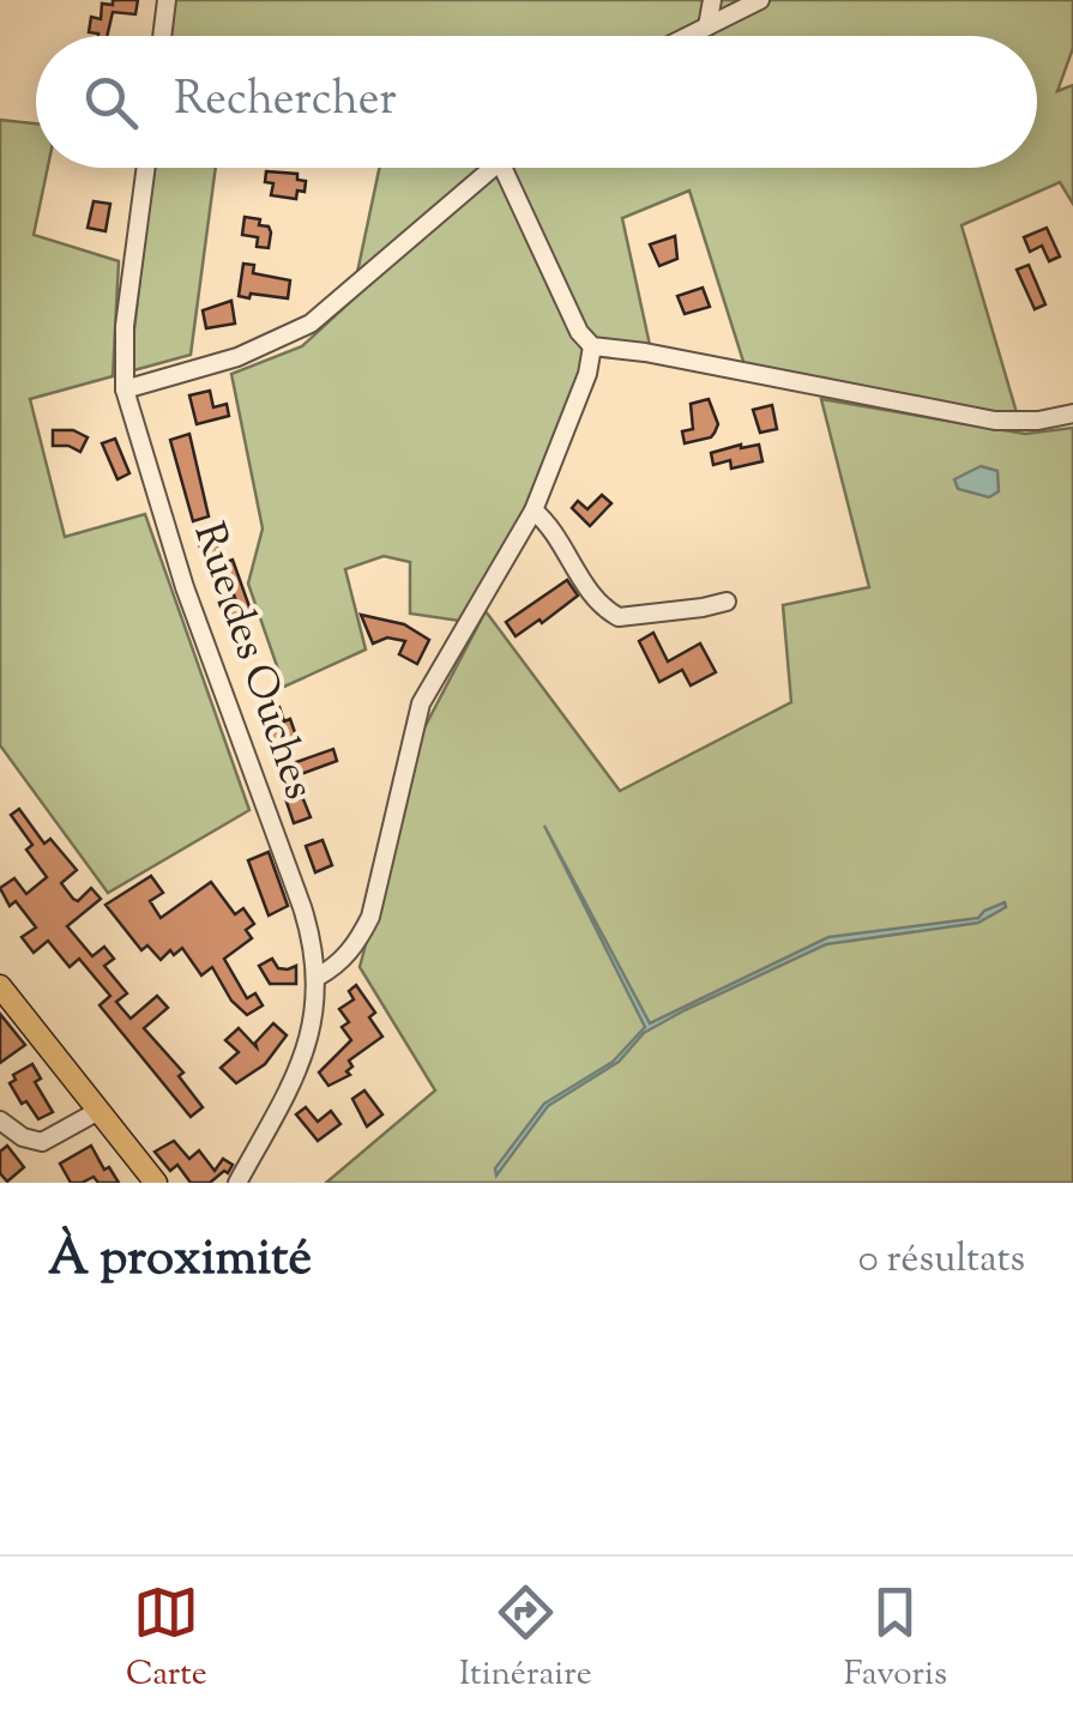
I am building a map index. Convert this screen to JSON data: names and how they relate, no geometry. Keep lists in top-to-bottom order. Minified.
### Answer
{"streets":{"street":["Rue des Ouches"]},"page":{"search":"Rechercher","heading":["À proximité","0 résultats"],"nav":["Carte","Itinéraire","Favoris"]}}
